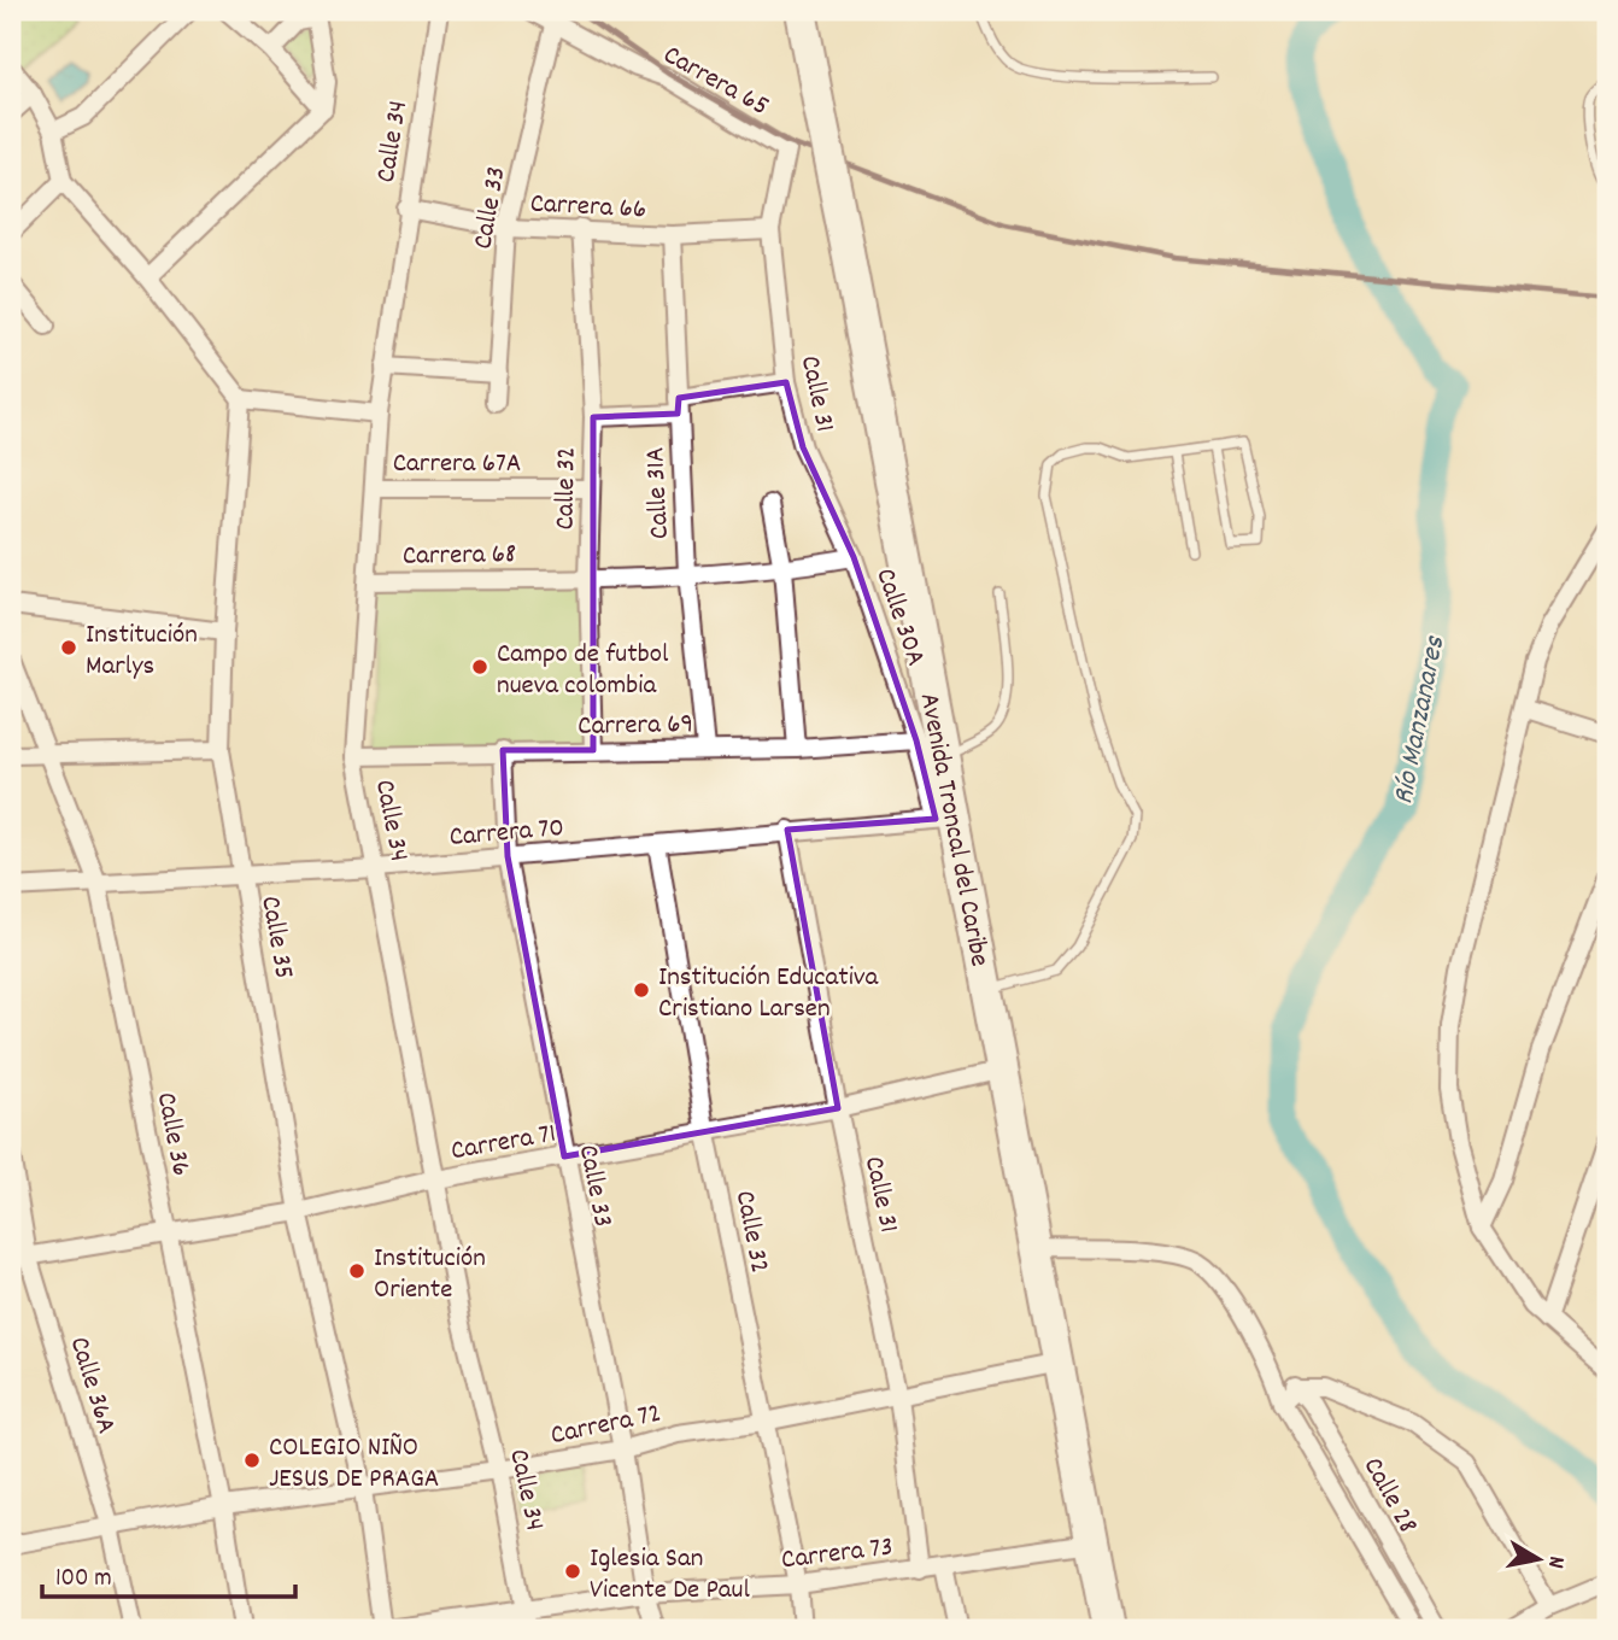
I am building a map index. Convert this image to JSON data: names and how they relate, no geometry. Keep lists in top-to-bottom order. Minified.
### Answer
{"streets":{"highway":["Avenida Troncal del Caribe"],"street":["Carrera 65","Calle 34","Carrera 66","Calle 33","Calle 31","Carrera 67A","Calle 32","Calle 31A","Carrera 68","Calle 30A","Carrera 69","Carrera 70","Calle 35","Calle 36","Carrera 71","Calle 36A","Carrera 72","Calle 28","Carrera 73"]},"crossings":[["Carrera 65","Calle 33"],["Carrera 65","Calle 31"],["Calle 34","Carrera 66"],["Calle 34","Carrera 67A"],["Calle 34","Carrera 68"],["Calle 34","Carrera 69"],["Calle 34","Carrera 70"],["Calle 34","Carrera 71"],["Calle 34","Carrera 72"],["Calle 34","Carrera 73"],["Carrera 66","Calle 33"],["Carrera 66","Calle 31"],["Carrera 66","Calle 32"],["Carrera 66","Calle 31A"],["Calle 33","Carrera 69"],["Calle 33","Carrera 70"],["Calle 33","Carrera 71"],["Calle 33","Carrera 72"],["Calle 33","Carrera 73"],["Calle 31","Carrera 68"],["Calle 31","Calle 30A"],["Calle 31","Carrera 70"],["Calle 31","Carrera 71"],["Calle 31","Carrera 72"],["Calle 31","Carrera 73"],["Carrera 67A","Calle 32"],["Calle 32","Carrera 68"],["Calle 32","Carrera 69"],["Calle 32","Carrera 70"],["Calle 32","Carrera 71"],["Calle 32","Carrera 72"],["Calle 32","Carrera 73"],["Calle 31A","Carrera 68"],["Calle 31A","Carrera 69"],["Carrera 68","Calle 30A"],["Calle 30A","Carrera 69"],["Calle 30A","Carrera 70"],["Calle 30A","Avenida Troncal del Caribe"],["Carrera 70","Avenida Troncal del Caribe"],["Carrera 70","Calle 35"],["Carrera 70","Calle 36"],["Avenida Troncal del Caribe","Carrera 71"],["Avenida Troncal del Caribe","Carrera 72"],["Avenida Troncal del Caribe","Calle 28"],["Avenida Troncal del Caribe","Carrera 73"],["Calle 35","Carrera 71"],["Calle 35","Carrera 72"],["Calle 35","Carrera 73"],["Calle 36","Carrera 71"],["Calle 36","Carrera 72"],["Carrera 71","Calle 36A"],["Calle 36A","Carrera 72"]],"water":["Río Manzanares"],"places":["Institución Marlys","Campo de futbol nueva colombia","Institución Educativa Cristiano Larsen","Institución Oriente","COLEGIO NIÑO JESUS DE PRAGA","Iglesia San Vicente De Paul"],"scale_bar":"100 m","north":"right"}
